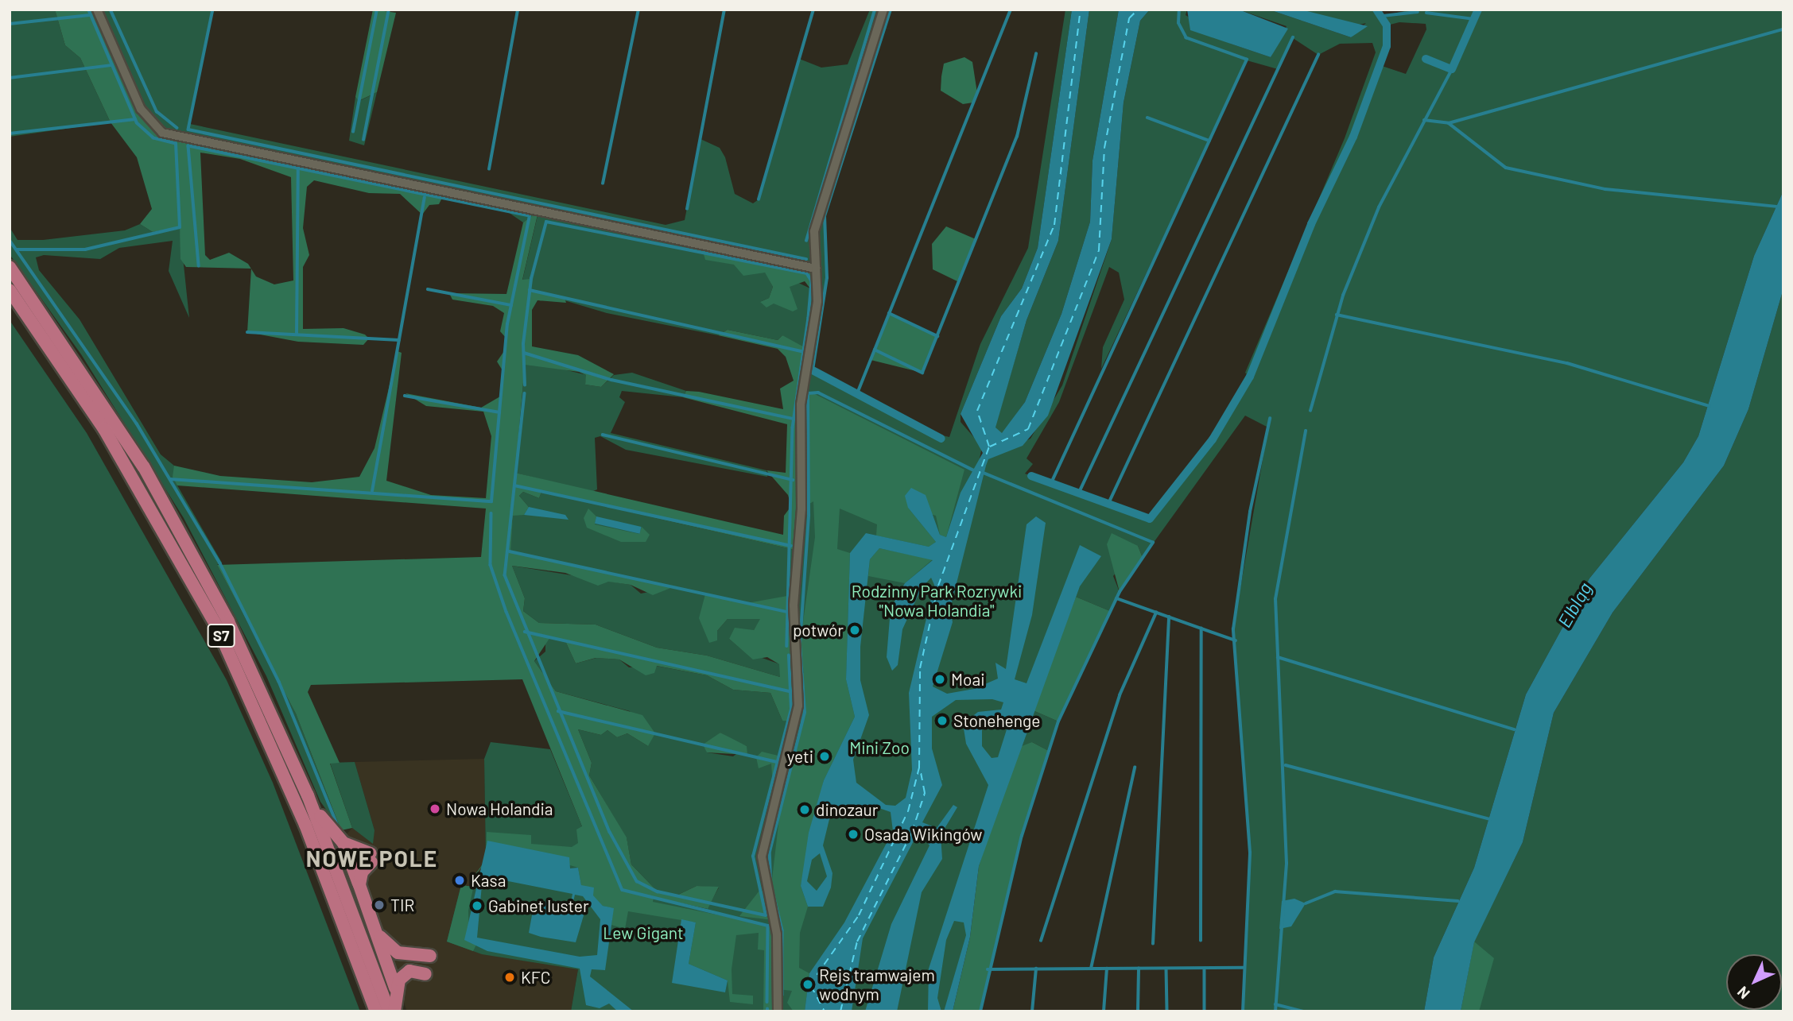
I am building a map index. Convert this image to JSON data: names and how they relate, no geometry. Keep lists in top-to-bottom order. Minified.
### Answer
{"streets":{"highway":["S7"]},"districts":["NOWE POLE"],"water":["Elbląg"],"parks":["Rodzinny Park Rozrywki \"Nowa Holandia\"","Mini Zoo","Lew Gigant"],"places":["potwór","Moai","Stonehenge","yeti","Nowa Holandia","dinozaur","Osada Wikingów","Kasa","TIR","Gabinet luster","KFC","Rejs tramwajem wodnym"],"north":"bottom left"}
